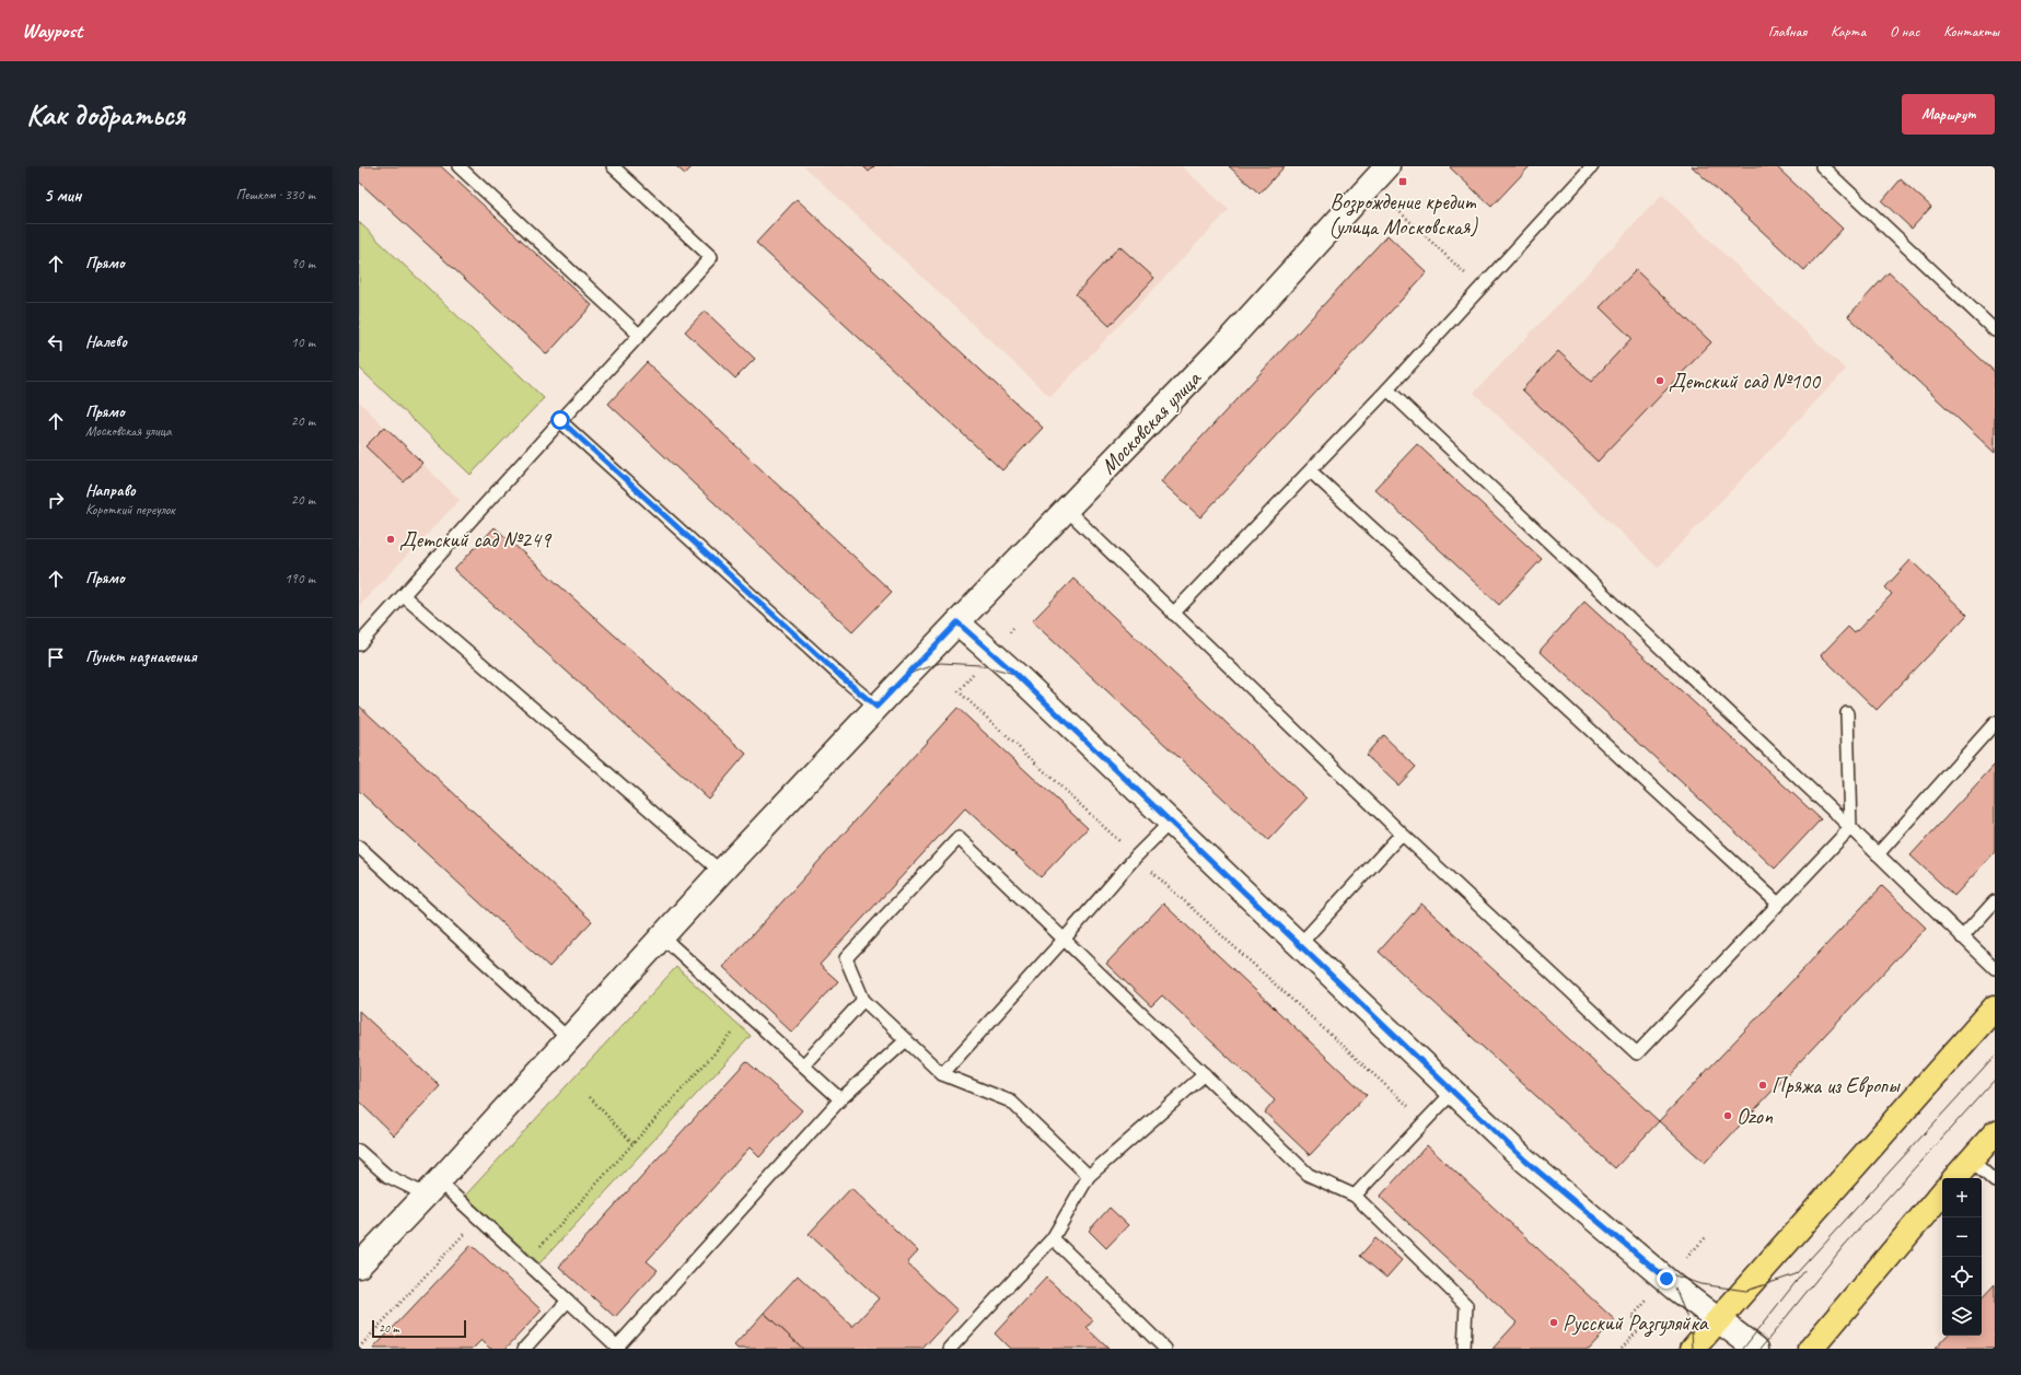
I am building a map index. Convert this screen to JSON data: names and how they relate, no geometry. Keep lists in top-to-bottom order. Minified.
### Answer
{"streets":{"street":["Московская улица"]},"places":{"transit":["Возрождение кредит (улица Московская)"],"other":["Детский сад №100","Детский сад №249","Пряжа из Европы","Ozon","Русский Разгуляйка"]},"scale_bar":"20 m","page":{"header":"Waypost","nav":["Главная","Карта","О нас","Контакты"],"buttons":"Маршрут","title":"Как добраться","heading":["5 мин","Пешком · 330 m"],"list":[["Прямо","90 m"],["Налево","10 m"],["Прямо","Московская улица","20 m"],["Направо","Короткий переулок","20 m"],["Прямо","190 m"],"Пункт назначения"],"map_buttons":["+","−"],"scale":"20 m"}}
